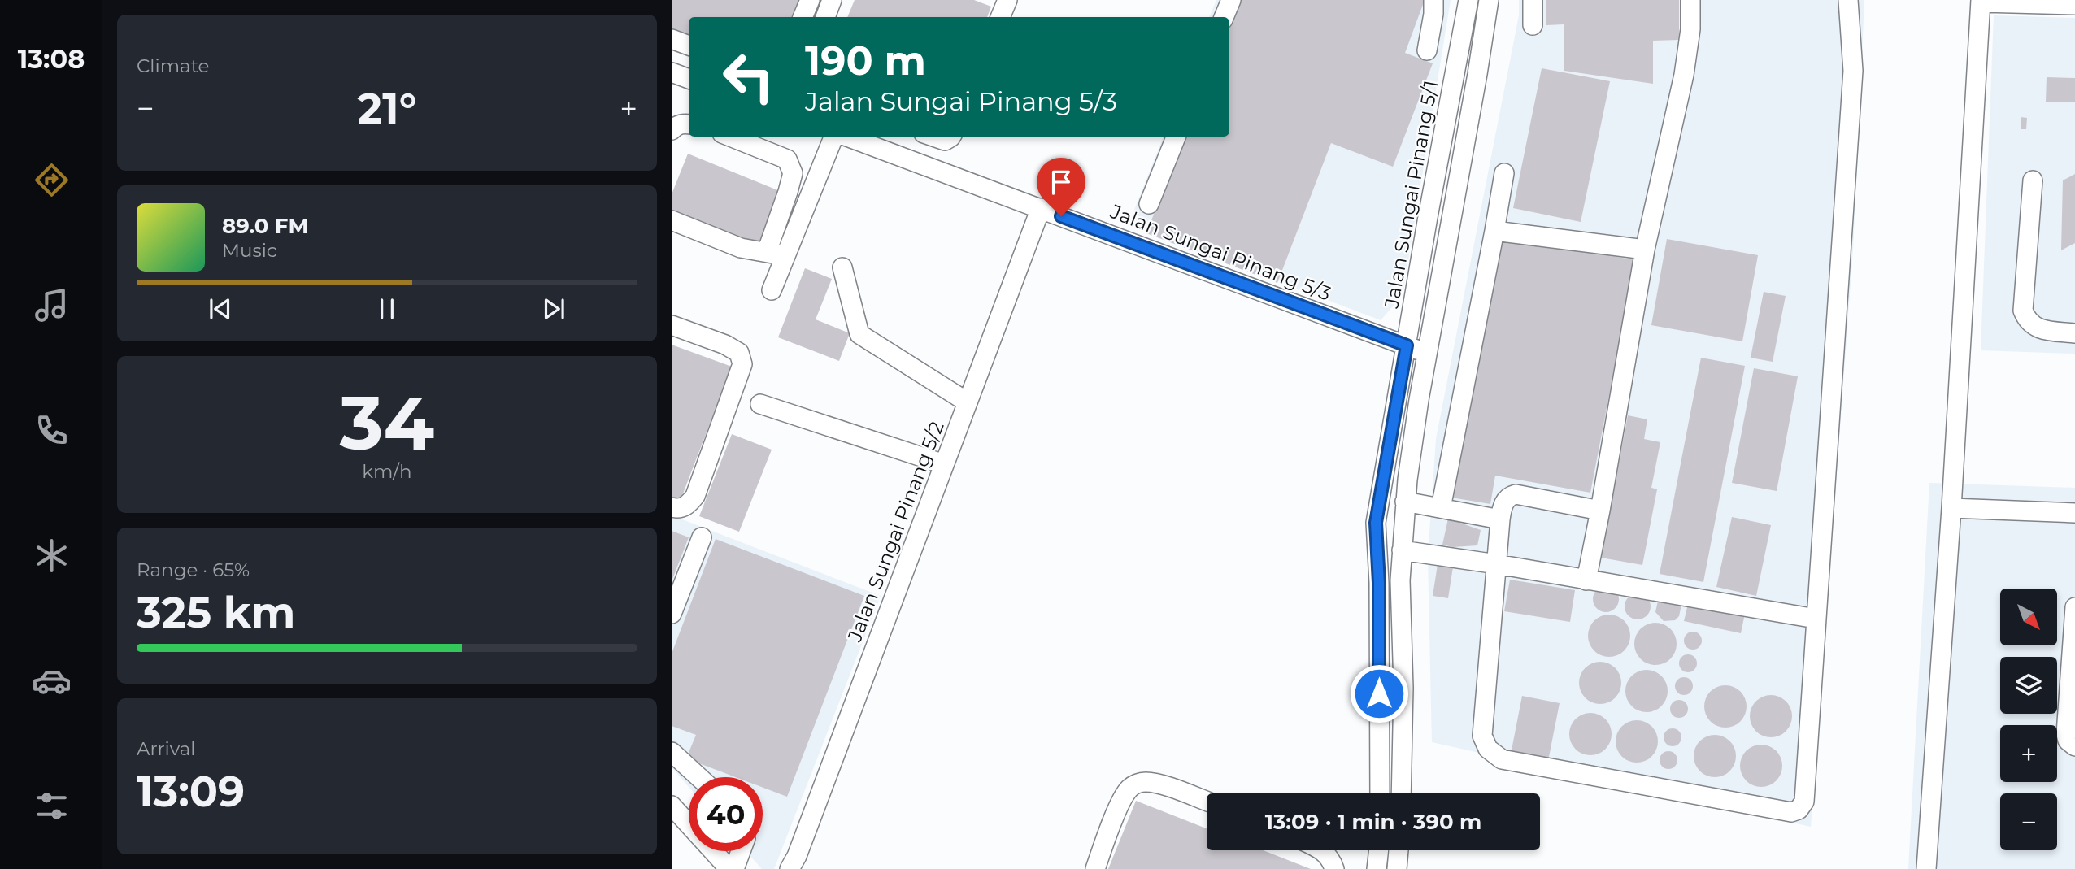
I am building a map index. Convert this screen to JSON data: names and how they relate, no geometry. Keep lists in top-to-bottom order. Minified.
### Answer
{"streets":{"street":["Jalan Sungai Pinang 5/1","Jalan Sungai Pinang 5/3","Jalan Sungai Pinang 5/2"]},"crossings":[["Jalan Sungai Pinang 5/1","Jalan Sungai Pinang 5/3"],["Jalan Sungai Pinang 5/3","Jalan Sungai Pinang 5/2"]],"north":"bottom right","page":{"tabs":"13:08","tile":["Climate",["34","km/h"],["Range · 65%","325 km"],["Arrival","13:09"]],"turn":["190 m","Jalan Sungai Pinang 5/3"],"heat":["−","21°","+"],"song":["89.0 FM","Music"],"map_buttons":["+","−"],"limit":"40","trip":"13:09 · 1 min · 390 m"}}
